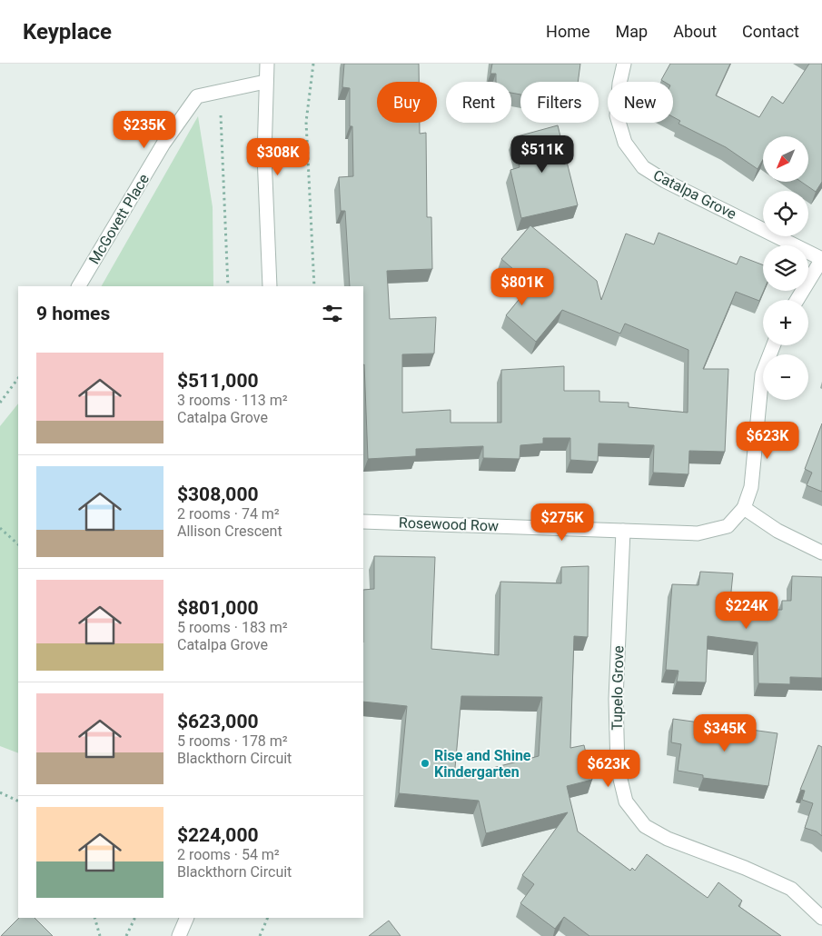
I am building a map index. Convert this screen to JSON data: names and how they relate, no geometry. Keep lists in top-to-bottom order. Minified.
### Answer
{"streets":{"street":["Catalpa Grove","McGovett Place","Rosewood Row","Tupelo Grove"]},"crossings":[["Rosewood Row","Tupelo Grove"]],"places":["Rise and Shine Kindergarten"],"north":"bottom left","page":{"header":"Keyplace","nav":["Home","Map","About","Contact"],"chip":["Buy","Rent","Filters","New"],"price":["$235K","$511K","$308K","$801K","$623K","$275K","$224K","$345K","$623K"],"map_buttons":["+","−"],"heading":"9 homes","list":[{"name":"$511,000","note":"3 rooms · 113 m² · Catalpa Grove"},{"name":"$308,000","note":"2 rooms · 74 m² · Allison Crescent"},{"name":"$801,000","note":"5 rooms · 183 m² · Catalpa Grove"},{"name":"$623,000","note":"5 rooms · 178 m² · Blackthorn Circuit"},{"name":"$224,000","note":"2 rooms · 54 m² · Blackthorn Circuit"}]}}
